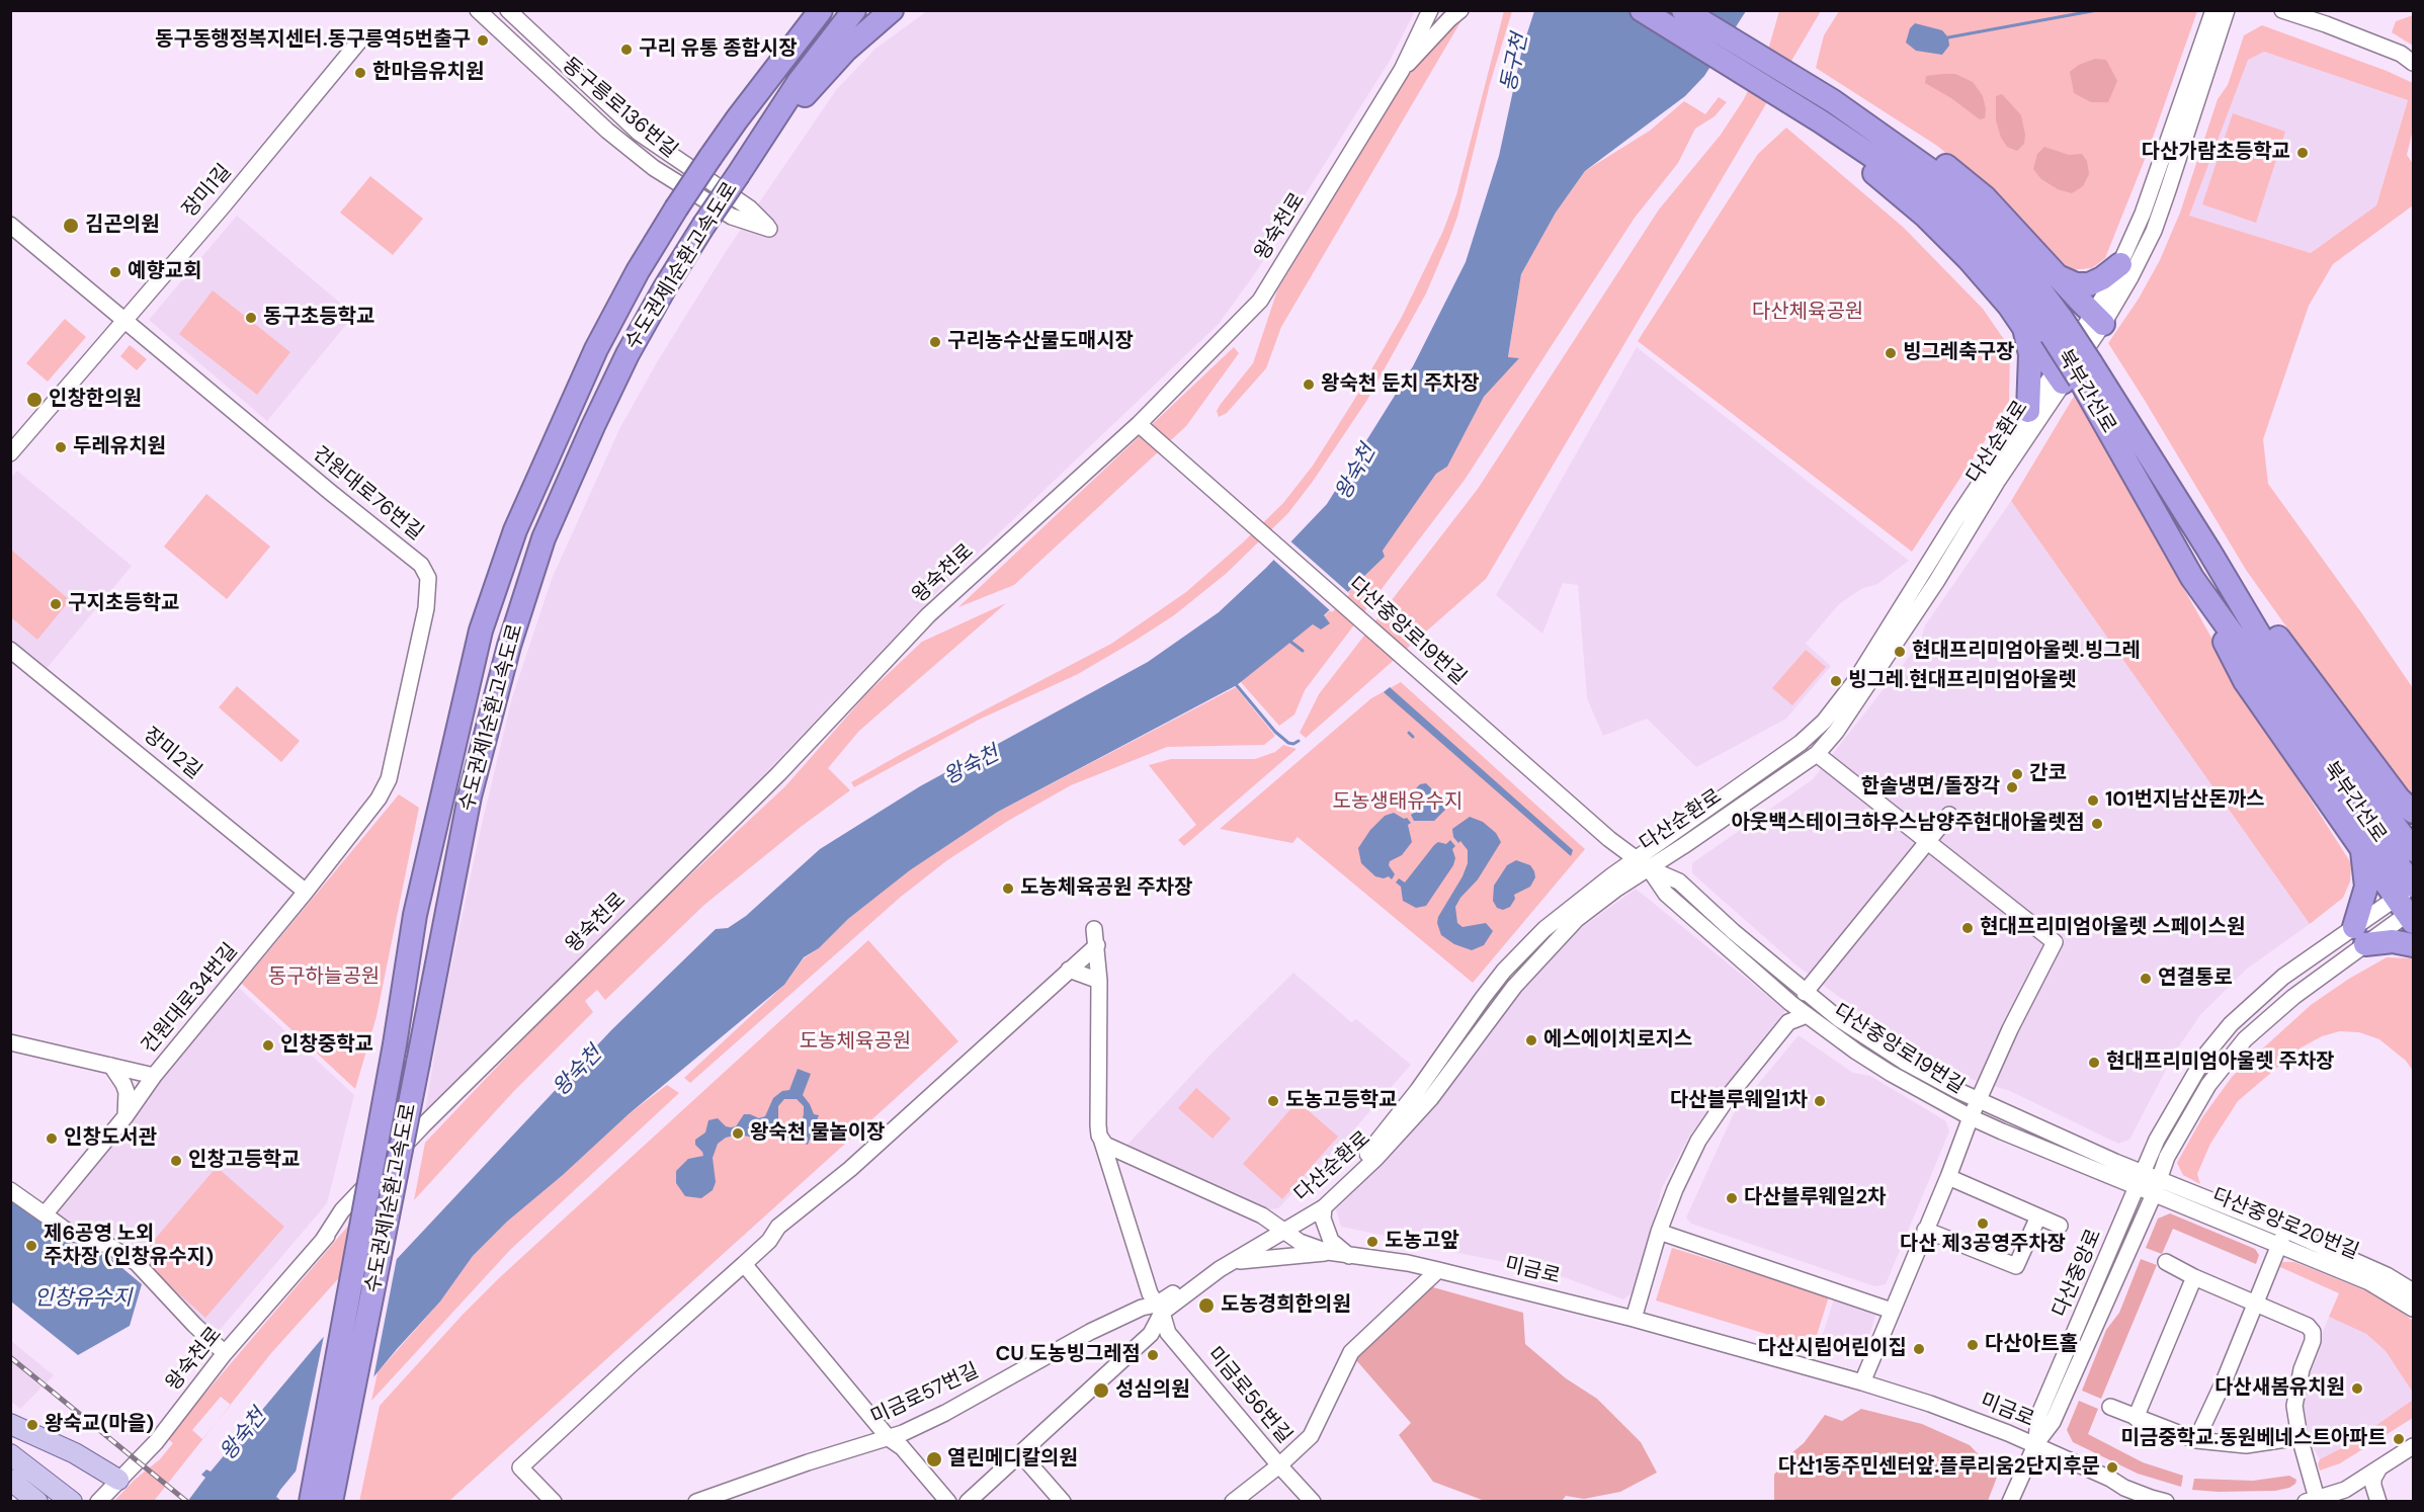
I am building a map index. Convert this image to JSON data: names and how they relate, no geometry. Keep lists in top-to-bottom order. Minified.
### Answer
{"streets":{"highway":["수도권제1순환고속도로","북부간선로"],"street":["동구릉로136번길","장미1길","왕숙천로","다산순환로","건원대로76번길","다산중앙로19번길","장미2길","건원대로34번길","다산중앙로20번길","미금로","다산중앙로","미금로57번길","미금로56번길"]},"crossings":[["장미1길","건원대로76번길"],["왕숙천로","다산중앙로19번길"],["북부간선로","다산순환로"],["북부간선로","다산중앙로"],["다산순환로","다산중앙로19번길"],["다산순환로","미금로"],["건원대로76번길","장미2길"],["건원대로76번길","건원대로34번길"],["다산중앙로19번길","다산중앙로20번길"],["다산중앙로19번길","다산중앙로"],["장미2길","건원대로34번길"],["다산중앙로20번길","다산중앙로"],["미금로","다산중앙로"],["미금로","미금로56번길"],["미금로57번길","미금로56번길"]],"water":["동구천","왕숙천","인창유수지"],"parks":["다산체육공원","도농생태유수지","동구하늘공원","도농체육공원"],"places":["동구동행정복지센터.동구릉역5번출구","구리 유통 종합시장","한마음유치원","다산가람초등학교","김곤의원","예향교회","동구초등학교","구리농수산물도매시장","빙그레축구장","왕숙천 둔치 주차장","인창한의원","두레유치원","구지초등학교","현대프리미엄아울렛.빙그레","빙그레.현대프리미엄아울렛","간코","한솔냉면/돌장각","101번지남산돈까스","아웃백스테이크하우스남양주현대아울렛점","도농체육공원 주차장","현대프리미엄아울렛 스페이스원","연결통로","에스에이치로지스","인창중학교","현대프리미엄아울렛 주차장","도농고등학교","다산블루웨일1차","왕숙천 물놀이장","인창도서관","인창고등학교","다산블루웨일2차","다산 제3공영주차장","도농고앞","제6공영 노외 주차장 (인창유수지)","도농경희한의원","다산아트홀","다산시립어린이집","CU 도농빙그레점","다산새봄유치원","성심의원","왕숙교(마을)","미금중학교.동원베네스트아파트","열린메디칼의원","다산1동주민센터앞.플루리움2단지후문"]}
